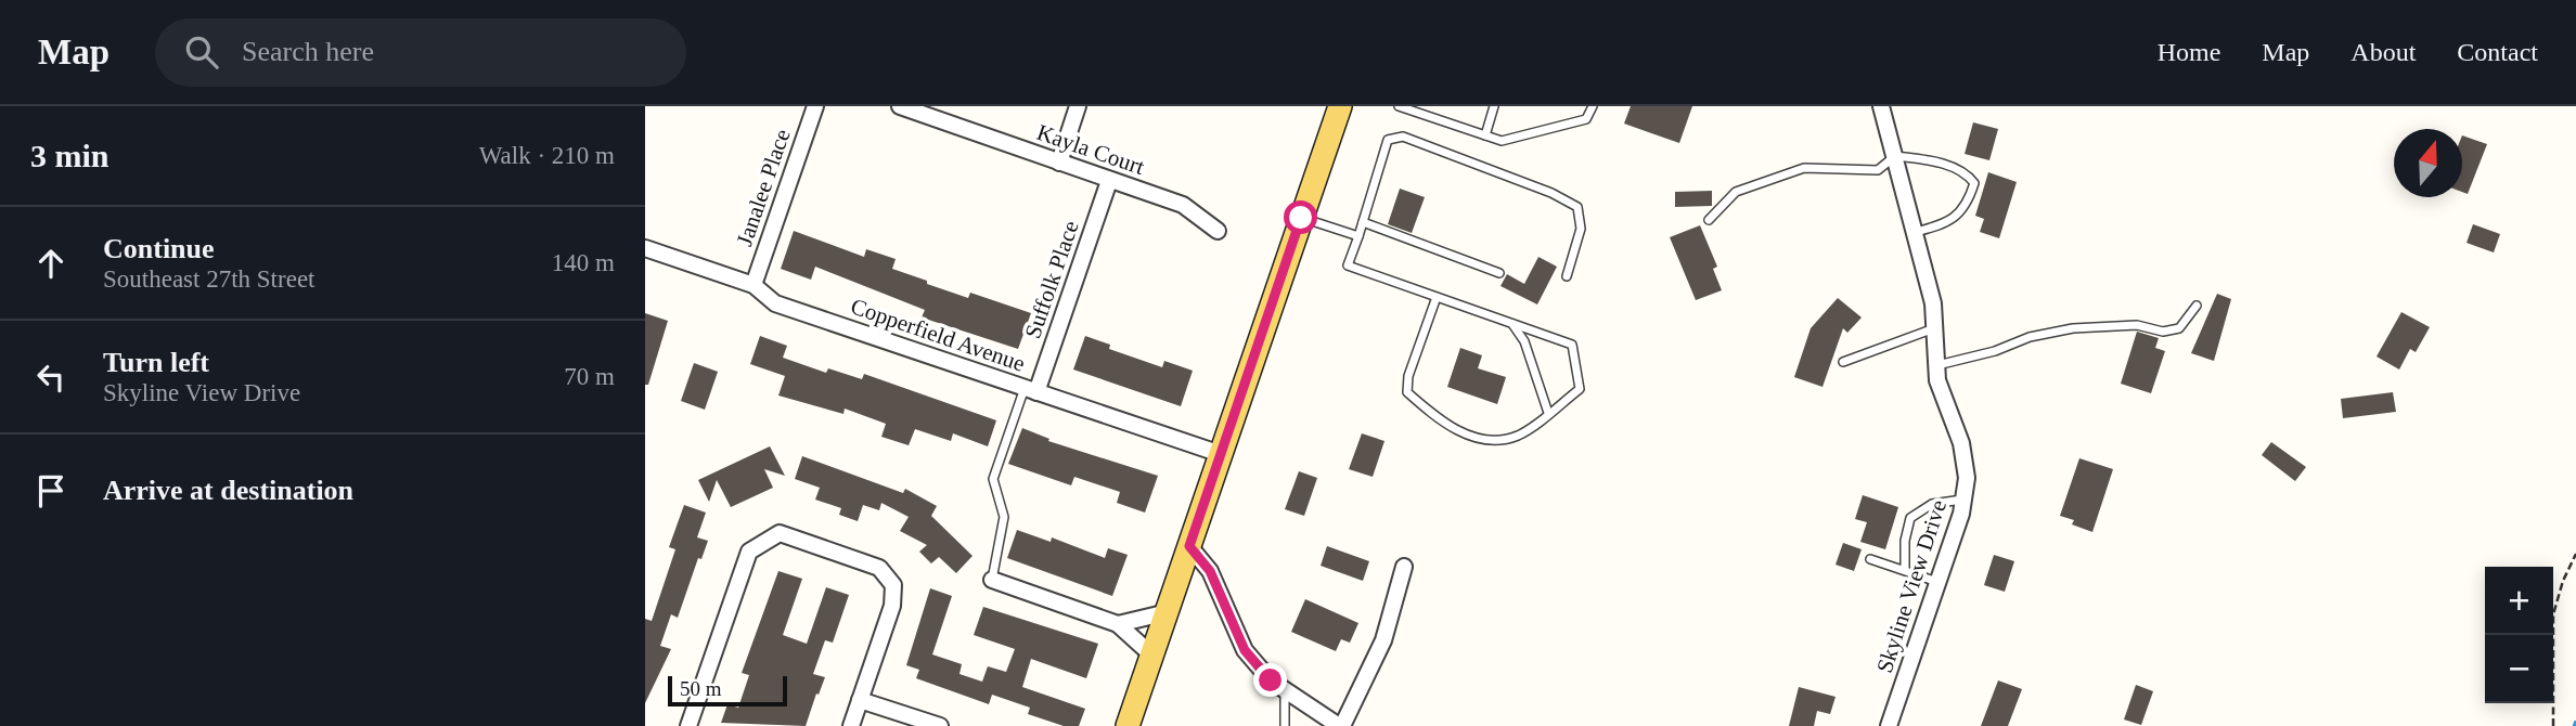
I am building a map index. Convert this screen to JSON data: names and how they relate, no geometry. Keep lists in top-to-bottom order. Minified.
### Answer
{"streets":{"street":["Kayla Court","Janalee Place","Suffolk Place","Copperfield Avenue","Skyline View Drive"]},"crossings":[["Kayla Court","Suffolk Place"],["Janalee Place","Copperfield Avenue"],["Suffolk Place","Copperfield Avenue"]],"scale_bar":"50 m","north":"top","page":{"header":"Map","search":"Search here","nav":["Home","Map","About","Contact"],"heading":["3 min","Walk · 210 m"],"list":[["Continue","Southeast 27th Street","140 m"],["Turn left","Skyline View Drive","70 m"],"Arrive at destination"],"map_buttons":["+","−"],"scale":"50 m"}}
